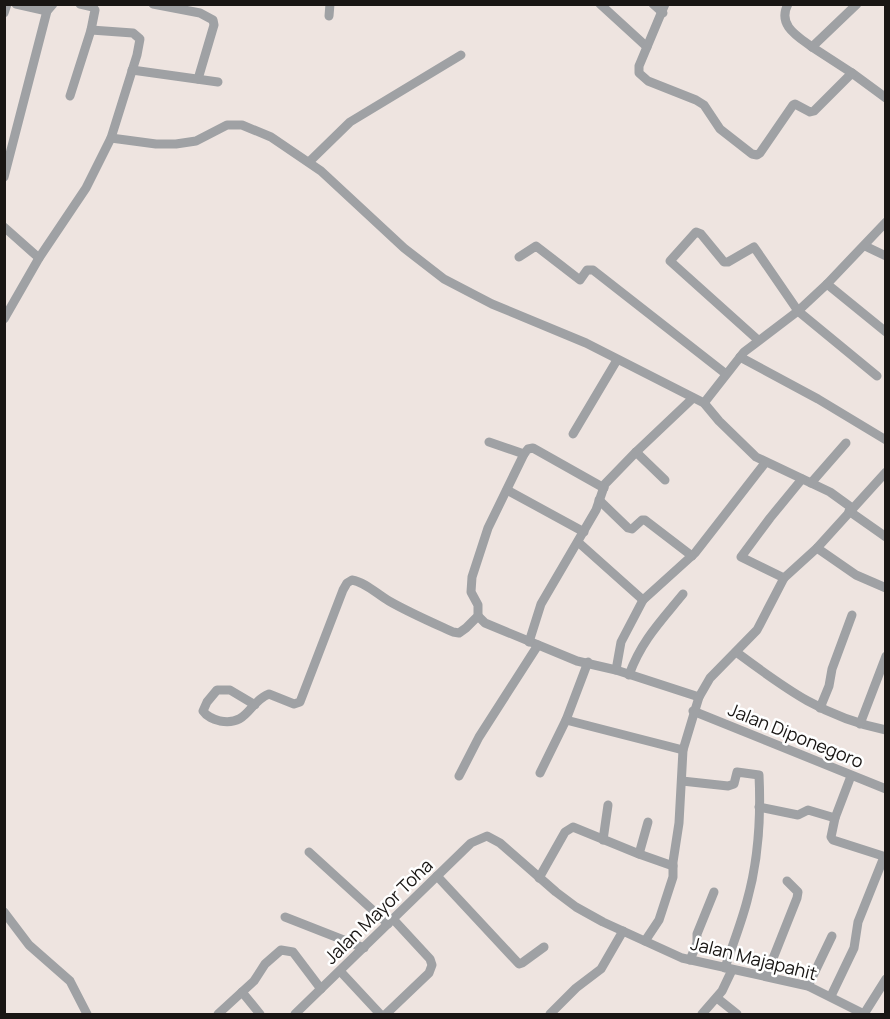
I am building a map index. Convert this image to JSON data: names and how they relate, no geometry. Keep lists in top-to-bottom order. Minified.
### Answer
{"streets":{"street":["Jalan Diponegoro","Jalan Mayor Toha","Jalan Majapahit"]},"crossings":[["Jalan Mayor Toha","Jalan Majapahit"]]}
